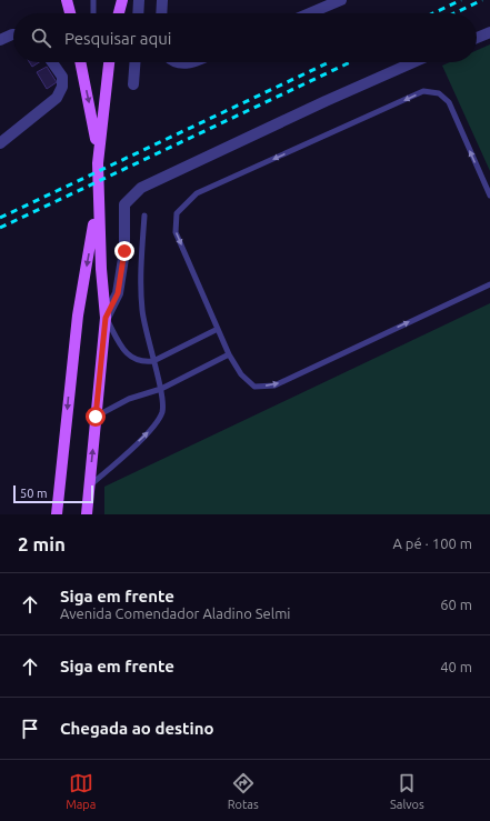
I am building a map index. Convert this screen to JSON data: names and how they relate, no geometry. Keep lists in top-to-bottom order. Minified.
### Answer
{"scale_bar":"50 m","page":{"search":"Pesquisar aqui","scale":"50 m","heading":["2 min","A pé · 100 m"],"list":[["Siga em frente","Avenida Comendador Aladino Selmi","60 m"],["Siga em frente","40 m"],"Chegada ao destino"],"nav":["Mapa","Rotas","Salvos"]}}
